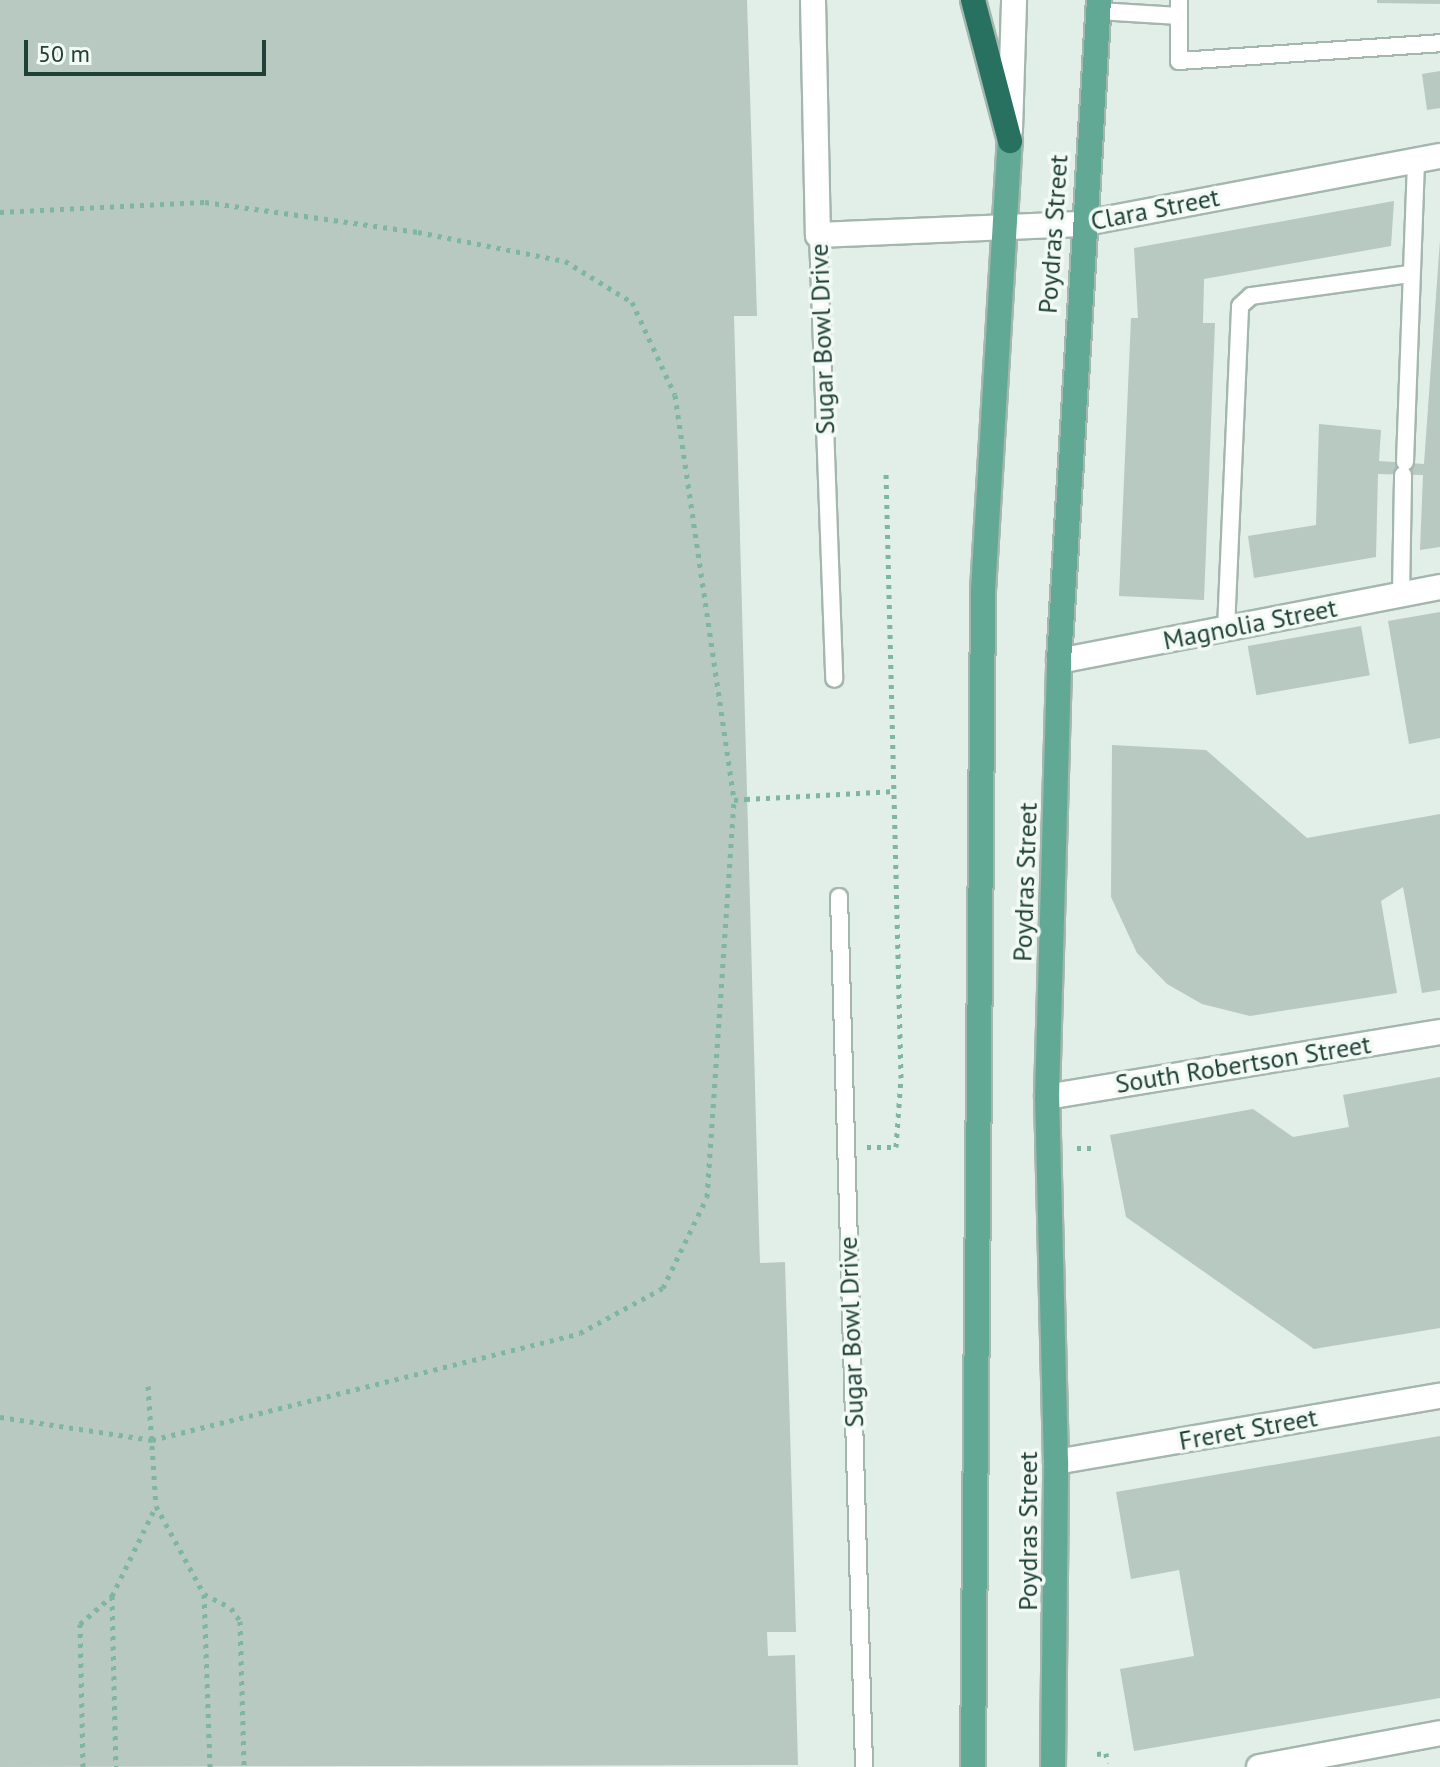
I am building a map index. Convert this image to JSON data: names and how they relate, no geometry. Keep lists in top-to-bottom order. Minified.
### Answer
{"streets":{"main road":["Poydras Street"],"street":["Clara Street","Sugar Bowl Drive","Magnolia Street","South Robertson Street","Freret Street"]},"crossings":[["Clara Street","Poydras Street"],["Clara Street","Sugar Bowl Drive"],["Poydras Street","Magnolia Street"],["Poydras Street","South Robertson Street"],["Poydras Street","Freret Street"]],"scale_bar":"50 m"}
